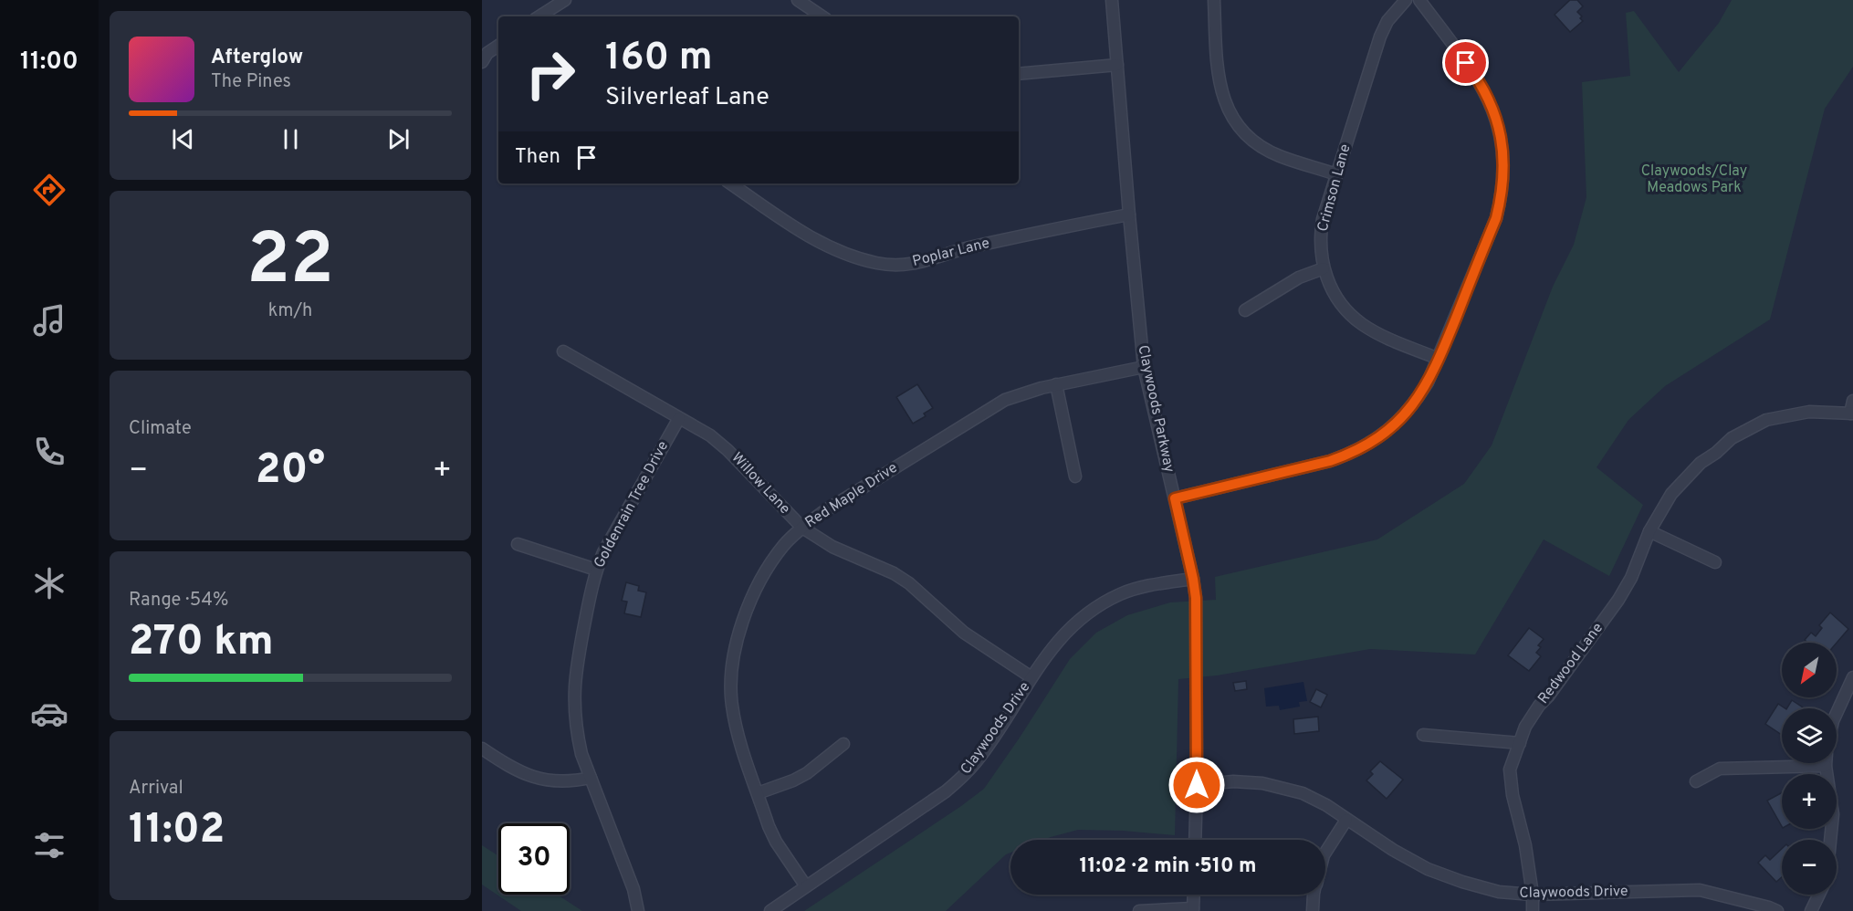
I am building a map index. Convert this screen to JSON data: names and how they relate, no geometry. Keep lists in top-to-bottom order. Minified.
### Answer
{"streets":{"street":["Crimson Lane","Poplar Lane","Claywoods Parkway","Willow Lane","Red Maple Drive","Goldenrain Tree Drive","Redwood Lane","Claywoods Drive"]},"crossings":[["Poplar Lane","Claywoods Parkway"],["Claywoods Parkway","Red Maple Drive"],["Claywoods Parkway","Claywoods Drive"],["Willow Lane","Red Maple Drive"],["Willow Lane","Goldenrain Tree Drive"],["Willow Lane","Claywoods Drive"],["Red Maple Drive","Claywoods Drive"],["Redwood Lane","Claywoods Drive"]],"parks":["Claywoods/Clay Meadows Park"],"north":"bottom left","page":{"tabs":"11:00","turn":["160 m","Silverleaf Lane"],"song":["Afterglow","The Pines"],"then":"Then","tile":[["22","km/h"],"Climate",["Range · 54%","270 km"],["Arrival","11:02"]],"heat":["−","20°","+"],"map_buttons":["+","−"],"limit":"30","trip":"11:02 · 2 min · 510 m"}}
